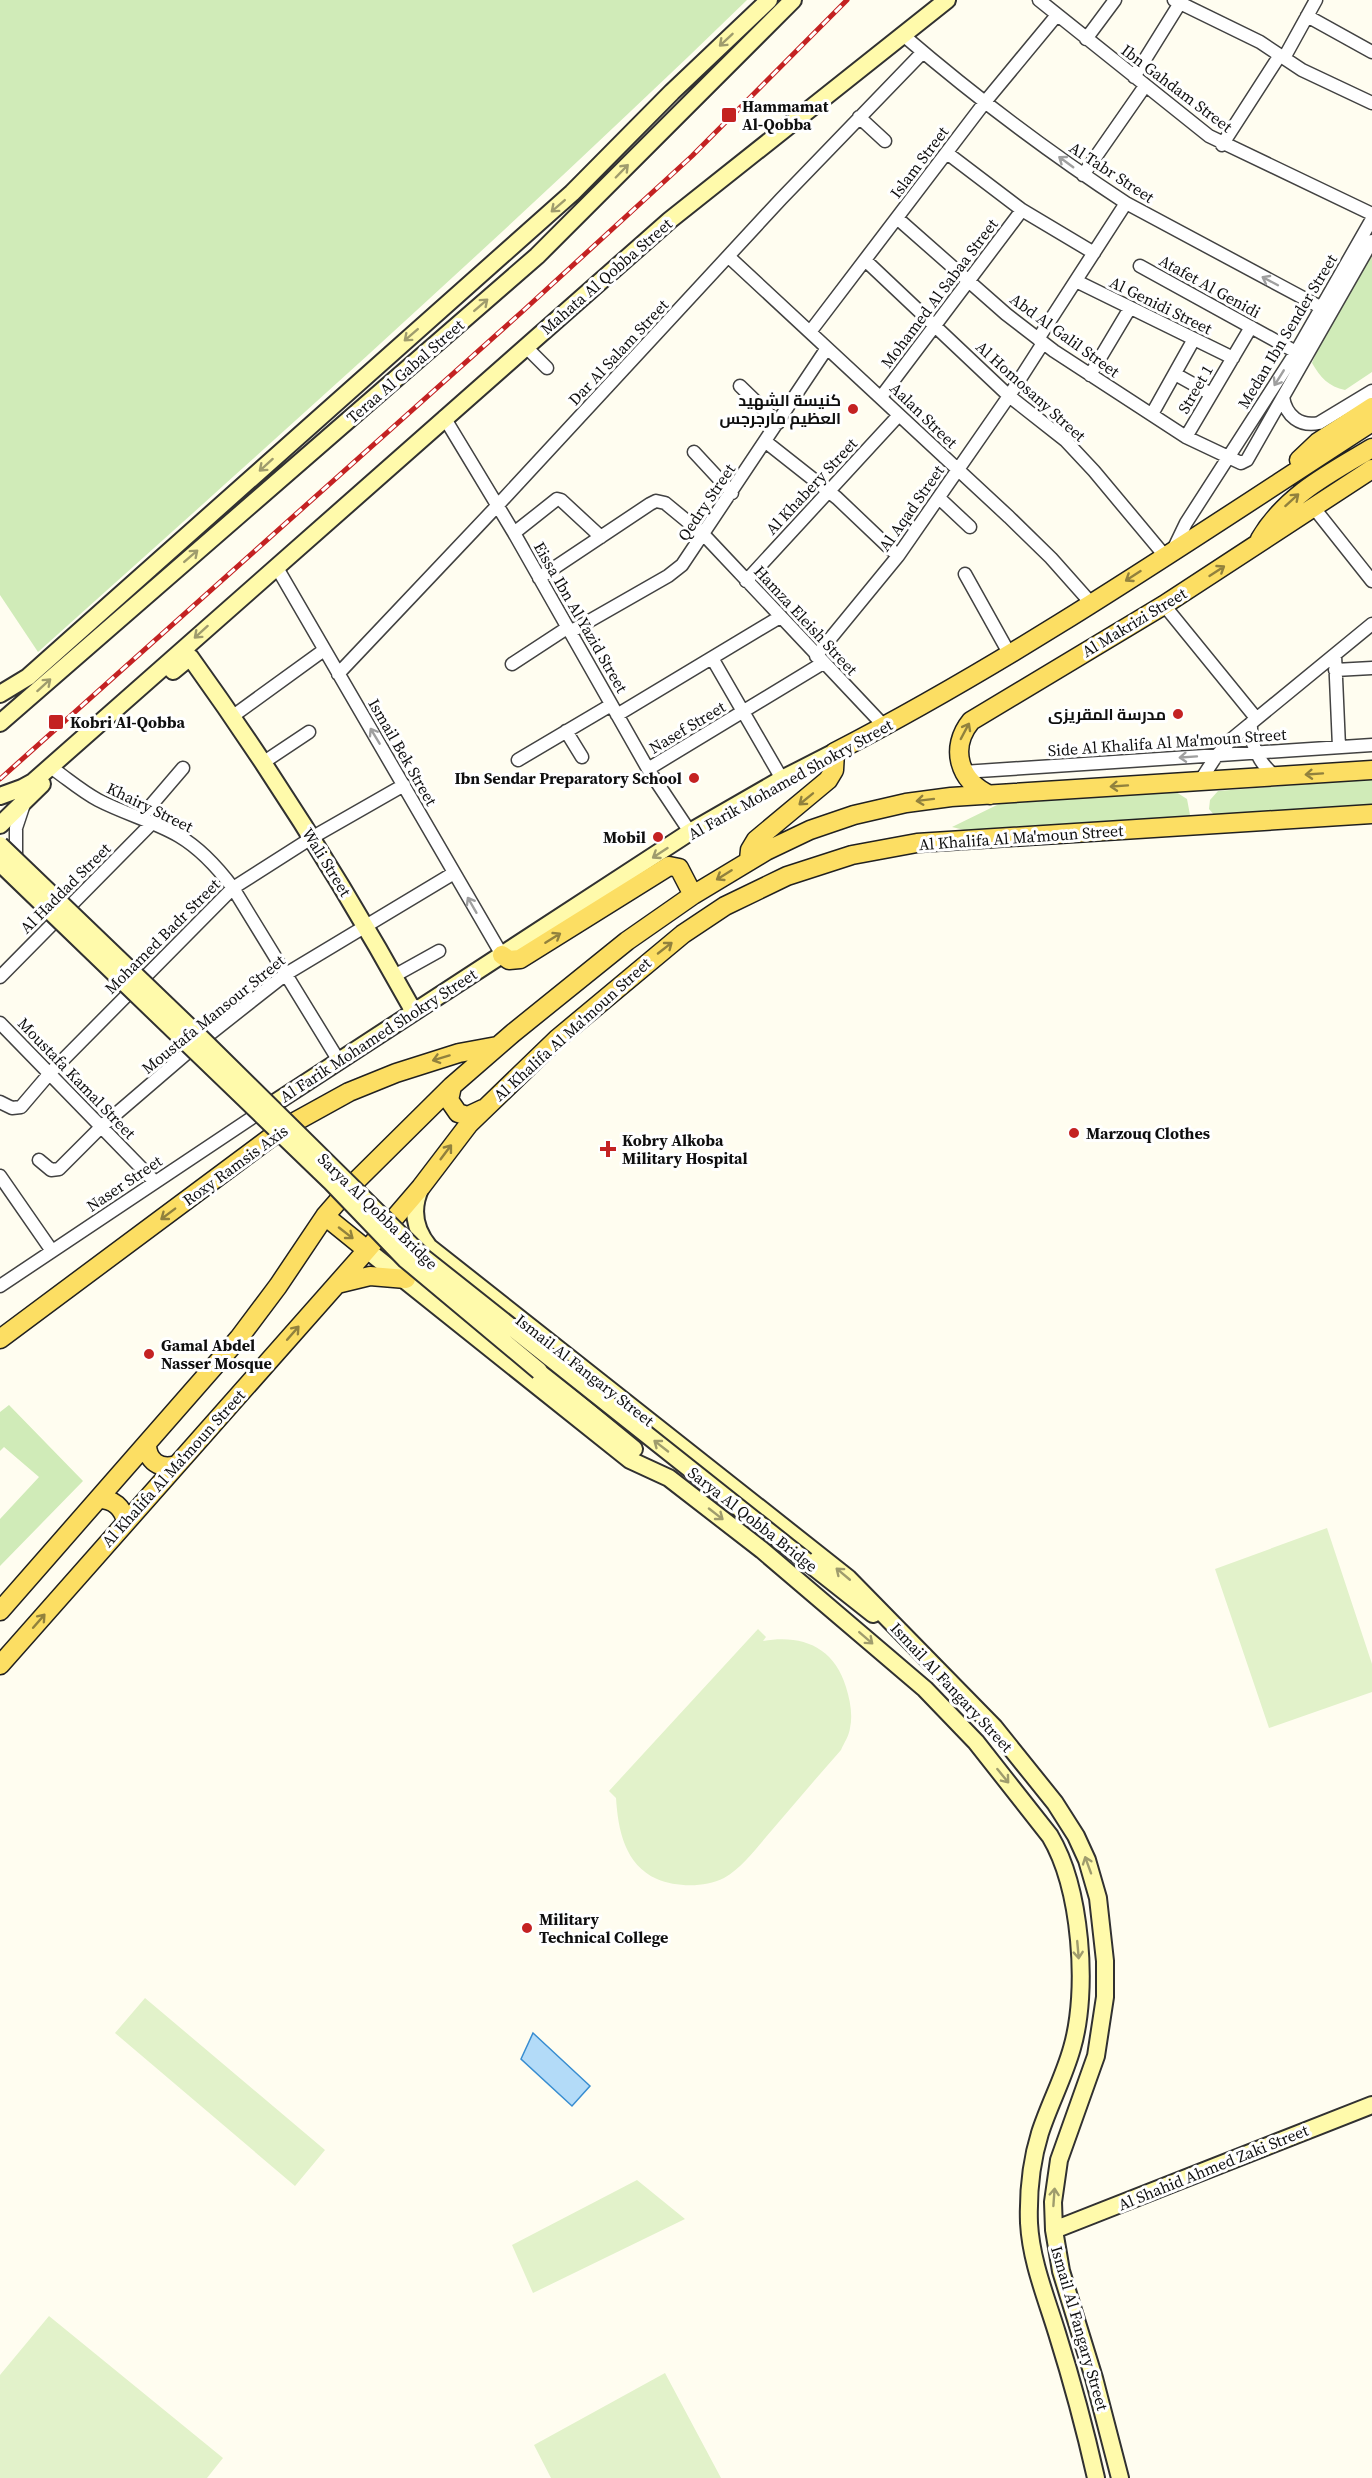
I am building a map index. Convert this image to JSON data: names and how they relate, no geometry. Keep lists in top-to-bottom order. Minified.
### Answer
{"streets":{"main road":["Mahata Al Qobba Street","Teraa Al Gabal Street","Al Makrizi Street","Al Farik Mohamed Shokry Street","Al Khalifa Al Ma'moun Street","Wali Street","Roxy Ramsis Axis","Sarya Al Qobba Bridge","Ismail Al Fangary Street","Al Shahid Ahmed Zaki Street"],"street":["Ibn Gahdam Street","Islam Street","Al Tabr Street","Atafet Al Genidi","Mohamed Al Sabaa Street","Al Genidi Street","Medan Ibn Sender Street","Abd Al Galil Street","Dar Al Salam Street","Street 1","Al Homosany Street","Aalan Street","Al Khabery Street","Qedry Street","Al Aqad Street","Eissa Ibn Al Yazid Street","Hamza Eleish Street","Nasef Street","Side Al Khalifa Al Ma'moun Street","Ismail Bek Street","Khairy Street","Al Haddad Street","Mohamed Badr Street","Moustafa Mansour Street","Moustafa Kamal Street","Naser Street"]},"crossings":[["Ibn Gahdam Street","Islam Street"],["Islam Street","Al Tabr Street"],["Islam Street","Abd Al Galil Street"],["Islam Street","Al Homosany Street"],["Islam Street","Aalan Street"],["Al Tabr Street","Mahata Al Qobba Street"],["Al Tabr Street","Medan Ibn Sender Street"],["Al Tabr Street","Dar Al Salam Street"],["Al Tabr Street","Al Aqad Street"],["Mahata Al Qobba Street","Eissa Ibn Al Yazid Street"],["Mahata Al Qobba Street","Ismail Bek Street"],["Atafet Al Genidi","Medan Ibn Sender Street"],["Atafet Al Genidi","Street 1"],["Mohamed Al Sabaa Street","Abd Al Galil Street"],["Mohamed Al Sabaa Street","Al Homosany Street"],["Mohamed Al Sabaa Street","Aalan Street"],["Al Genidi Street","Street 1"],["Al Genidi Street","Al Aqad Street"],["Medan Ibn Sender Street","Abd Al Galil Street"],["Medan Ibn Sender Street","Al Homosany Street"],["Medan Ibn Sender Street","Al Farik Mohamed Shokry Street"],["Abd Al Galil Street","Street 1"],["Abd Al Galil Street","Al Aqad Street"],["Dar Al Salam Street","Aalan Street"],["Dar Al Salam Street","Eissa Ibn Al Yazid Street"],["Dar Al Salam Street","Ismail Bek Street"],["Al Homosany Street","Al Aqad Street"],["Al Homosany Street","Al Farik Mohamed Shokry Street"],["Aalan Street","Al Khabery Street"],["Aalan Street","Qedry Street"],["Aalan Street","Al Aqad Street"],["Aalan Street","Al Farik Mohamed Shokry Street"],["Al Khabery Street","Hamza Eleish Street"],["Qedry Street","Eissa Ibn Al Yazid Street"],["Qedry Street","Hamza Eleish Street"],["Al Aqad Street","Hamza Eleish Street"],["Al Aqad Street","Nasef Street"],["Eissa Ibn Al Yazid Street","Nasef Street"],["Eissa Ibn Al Yazid Street","Al Farik Mohamed Shokry Street"],["Hamza Eleish Street","Al Farik Mohamed Shokry Street"],["Al Makrizi Street","Side Al Khalifa Al Ma'moun Street"],["Ismail Bek Street","Al Farik Mohamed Shokry Street"],["Ismail Bek Street","Mohamed Badr Street"],["Ismail Bek Street","Moustafa Mansour Street"],["Al Farik Mohamed Shokry Street","Khairy Street"],["Al Farik Mohamed Shokry Street","Wali Street"],["Al Farik Mohamed Shokry Street","Naser Street"],["Khairy Street","Wali Street"],["Khairy Street","Al Haddad Street"],["Khairy Street","Mohamed Badr Street"],["Khairy Street","Moustafa Mansour Street"],["Al Khalifa Al Ma'moun Street","Roxy Ramsis Axis"],["Al Khalifa Al Ma'moun Street","Ismail Al Fangary Street"],["Wali Street","Mohamed Badr Street"],["Wali Street","Moustafa Mansour Street"],["Mohamed Badr Street","Moustafa Kamal Street"],["Moustafa Mansour Street","Moustafa Kamal Street"],["Moustafa Kamal Street","Naser Street"],["Sarya Al Qobba Bridge","Ismail Al Fangary Street"],["Ismail Al Fangary Street","Al Shahid Ahmed Zaki Street"]],"one_way":["Al Makrizi Street","Side Al Khalifa Al Ma'moun Street","Ismail Bek Street","Roxy Ramsis Axis"],"places":{"transit":["Hammamat Al-Qobba","Kobri Al-Qobba"],"other":["كنيسة الشهيد العظيم مارجرجس","مدرسة المقريزى","Ibn Sendar Preparatory School","Mobil","Marzouq Clothes","Gamal Abdel Nasser Mosque","Military Technical College"],"health":["Kobry Alkoba Military Hospital"]}}
